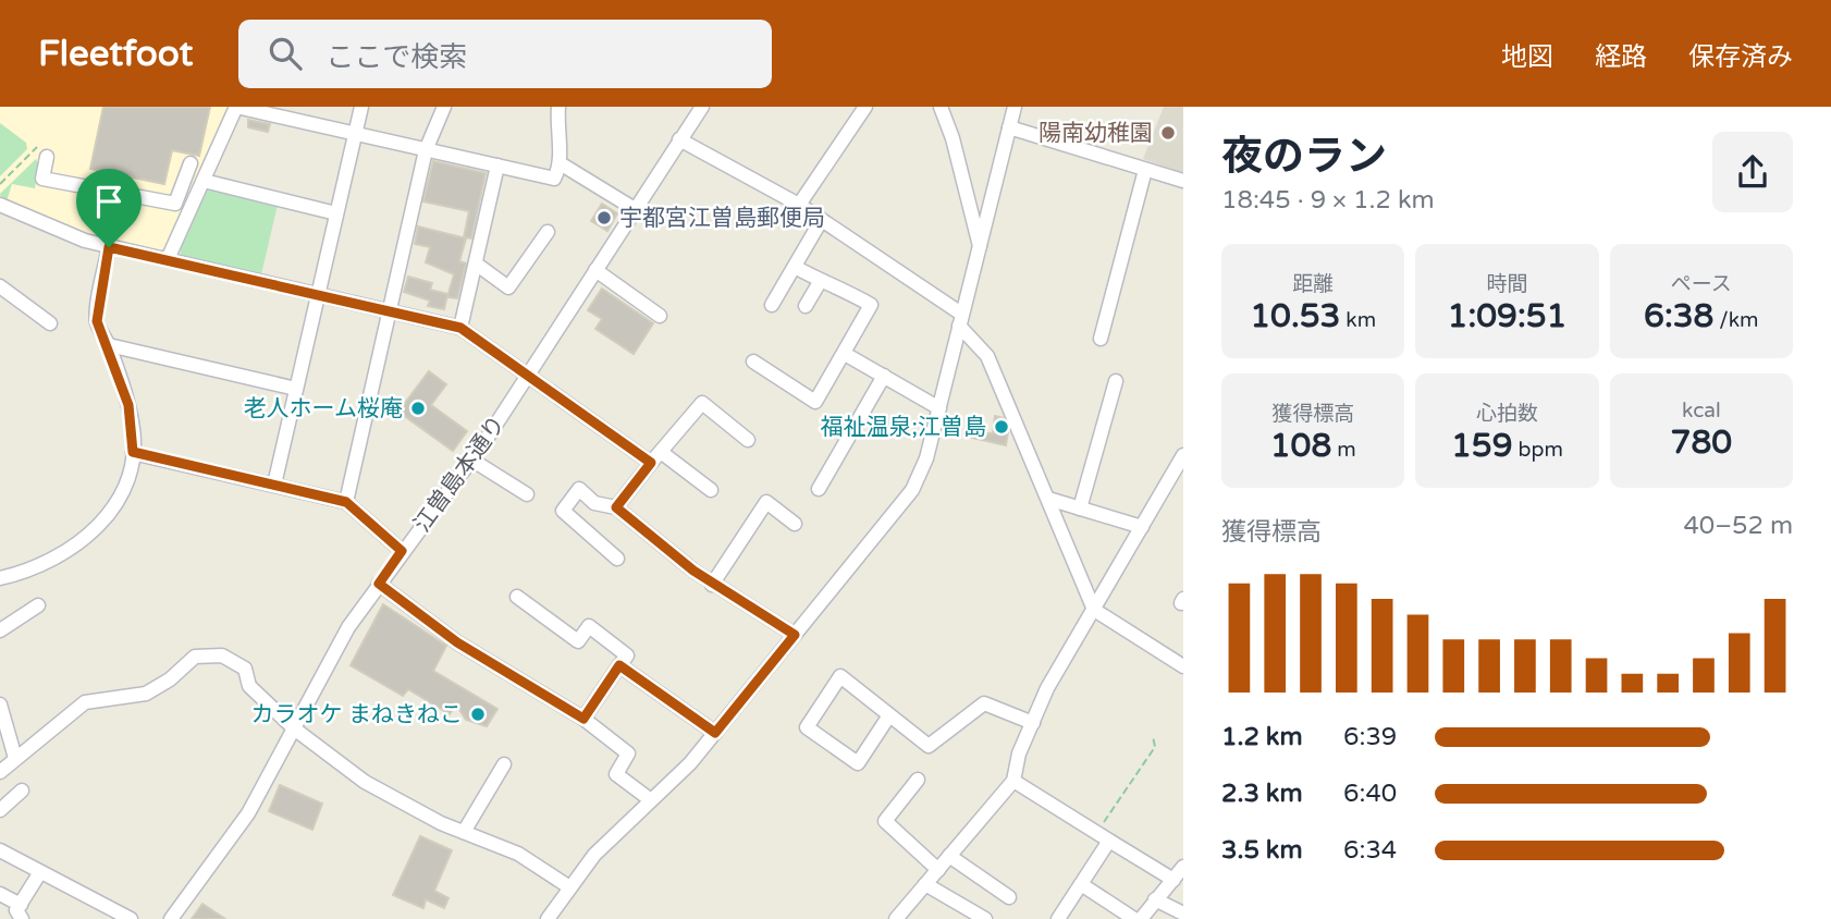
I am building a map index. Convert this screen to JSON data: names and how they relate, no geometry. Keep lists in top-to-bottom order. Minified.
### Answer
{"streets":{"street":["江曽島本通り"]},"places":["陽南幼稚園","宇都宮江曽島郵便局","老人ホーム桜庵","福祉温泉;江曽島","カラオケ まねきねこ"],"page":{"header":"Fleetfoot","search":"ここで検索","nav":["地図","経路","保存済み"],"heading":["夜のラン","18:45 · 9 × 1.2 km"],"stats":[["距離","10.53 km"],["時間","1:09:51"],["ペース","6:38 /km"],["獲得標高","108 m"],["心拍数","159 bpm"],["kcal","780"]],"chart":["獲得標高","40–52 m"],"list":[{"name":"1.2 km","note":"6:39"},{"name":"2.3 km","note":"6:40"},{"name":"3.5 km","note":"6:34"}]}}
